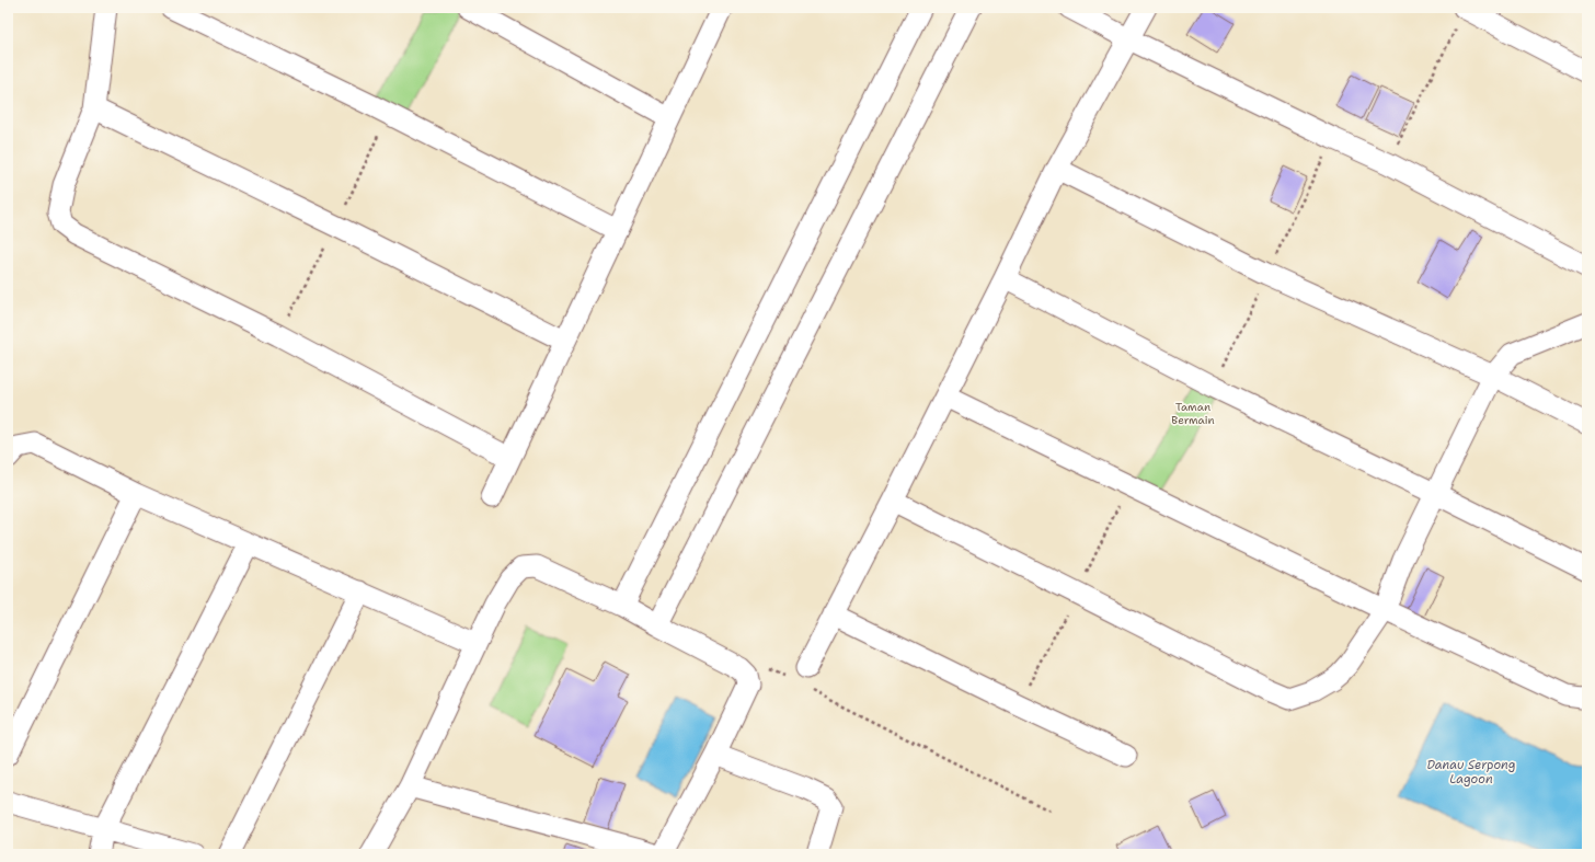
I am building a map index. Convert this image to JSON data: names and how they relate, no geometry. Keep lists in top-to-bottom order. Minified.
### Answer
{"water":["Danau Serpong Lagoon"],"parks":["Taman Bermain"]}
